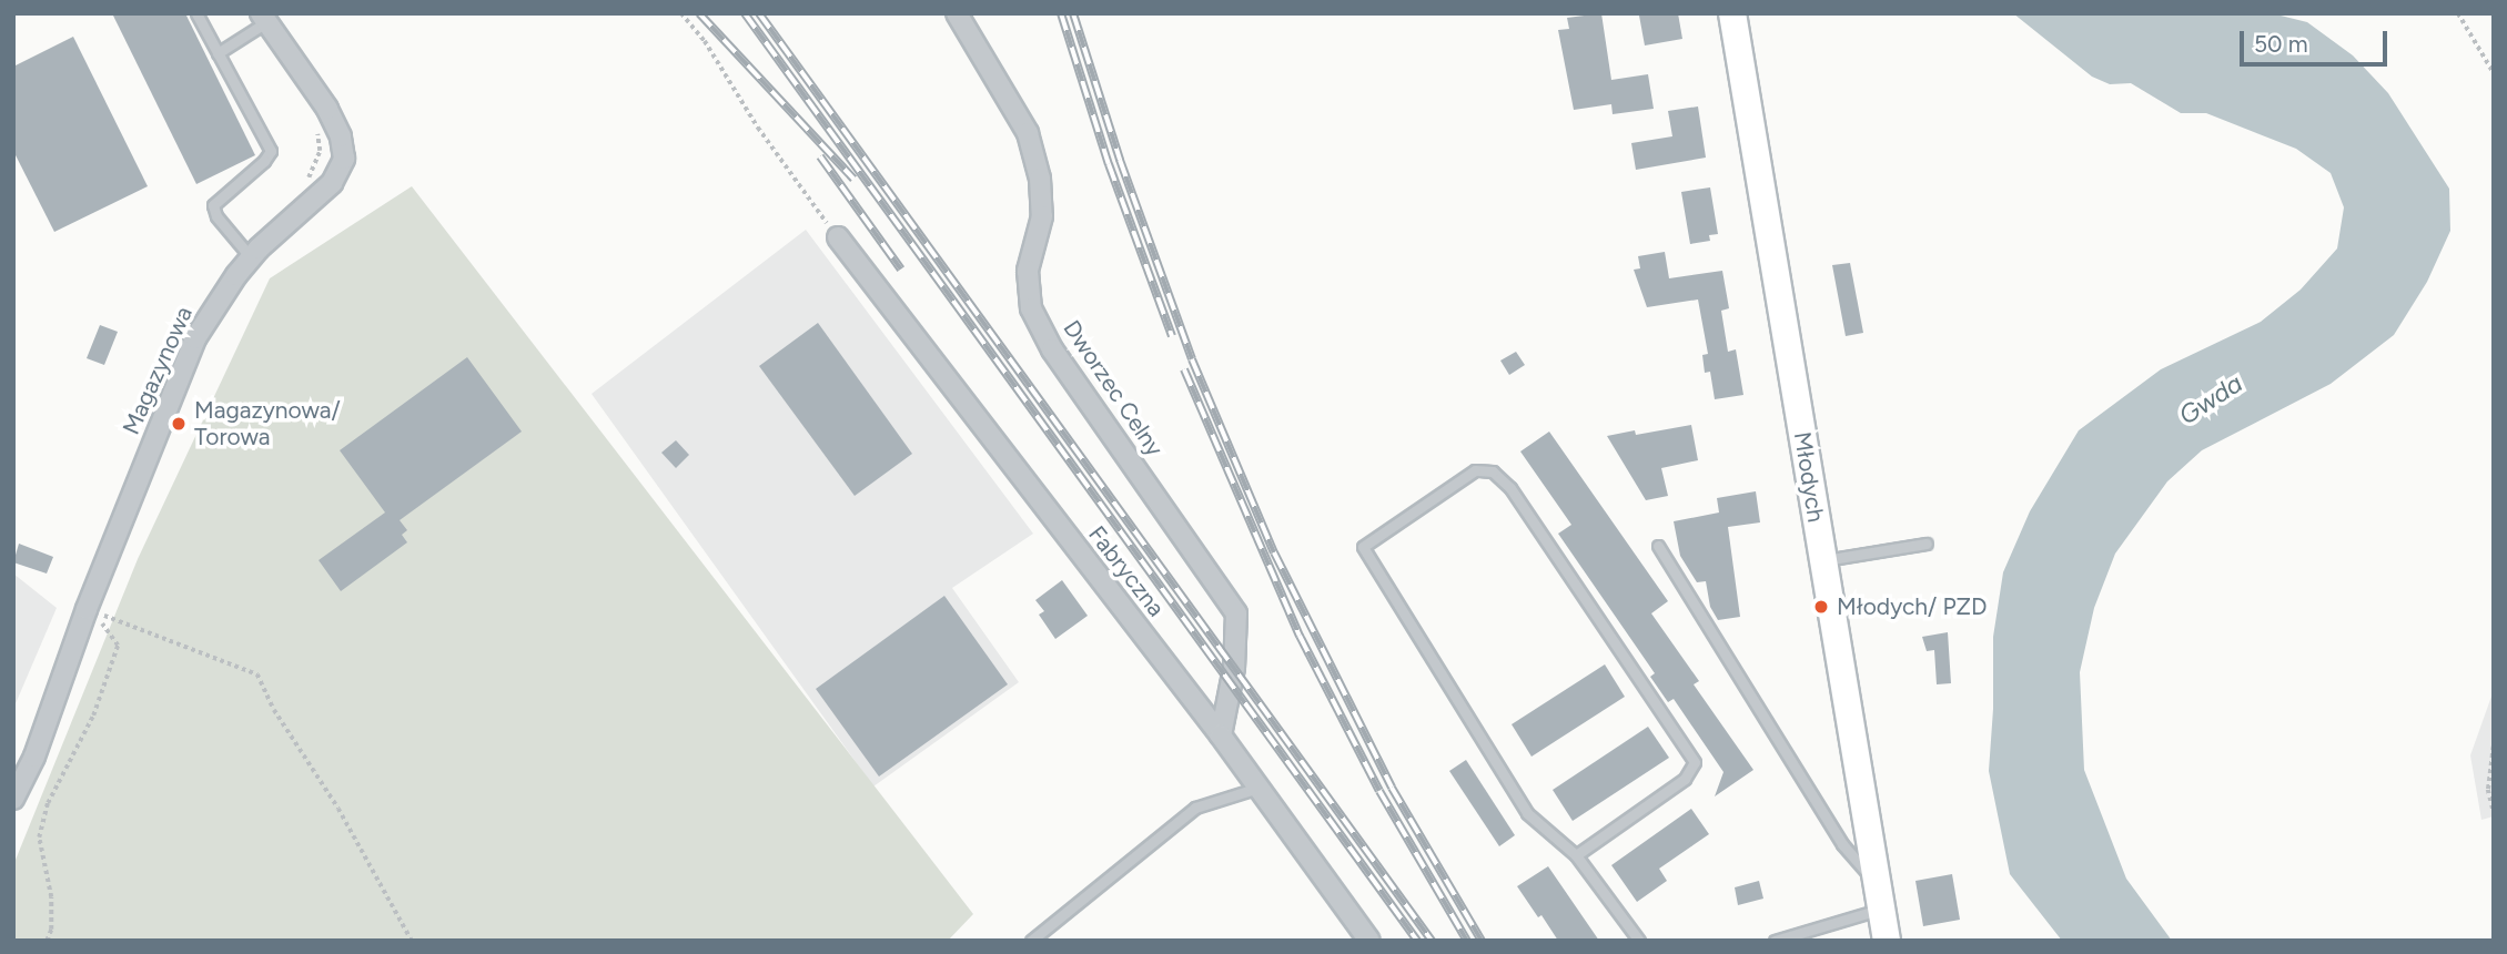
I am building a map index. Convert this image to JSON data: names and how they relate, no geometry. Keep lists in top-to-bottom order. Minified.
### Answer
{"streets":{"street":["Magazynowa","Dworzec Celny","Młodych","Fabryczna"]},"crossings":[["Dworzec Celny","Fabryczna"]],"water":["Gwda"],"places":["Magazynowa/ Torowa","Młodych/ PZD"],"scale_bar":"50 m"}
